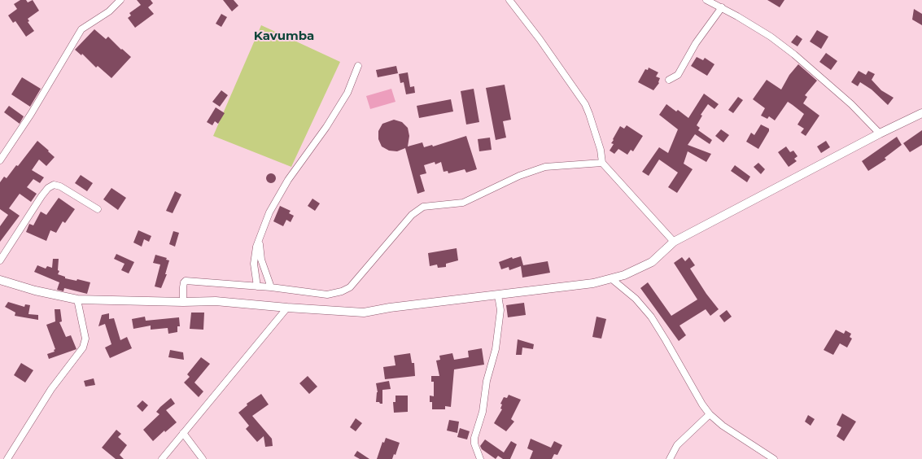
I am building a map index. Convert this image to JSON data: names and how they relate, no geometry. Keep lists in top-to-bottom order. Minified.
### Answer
{"districts":["Kavumba"]}
